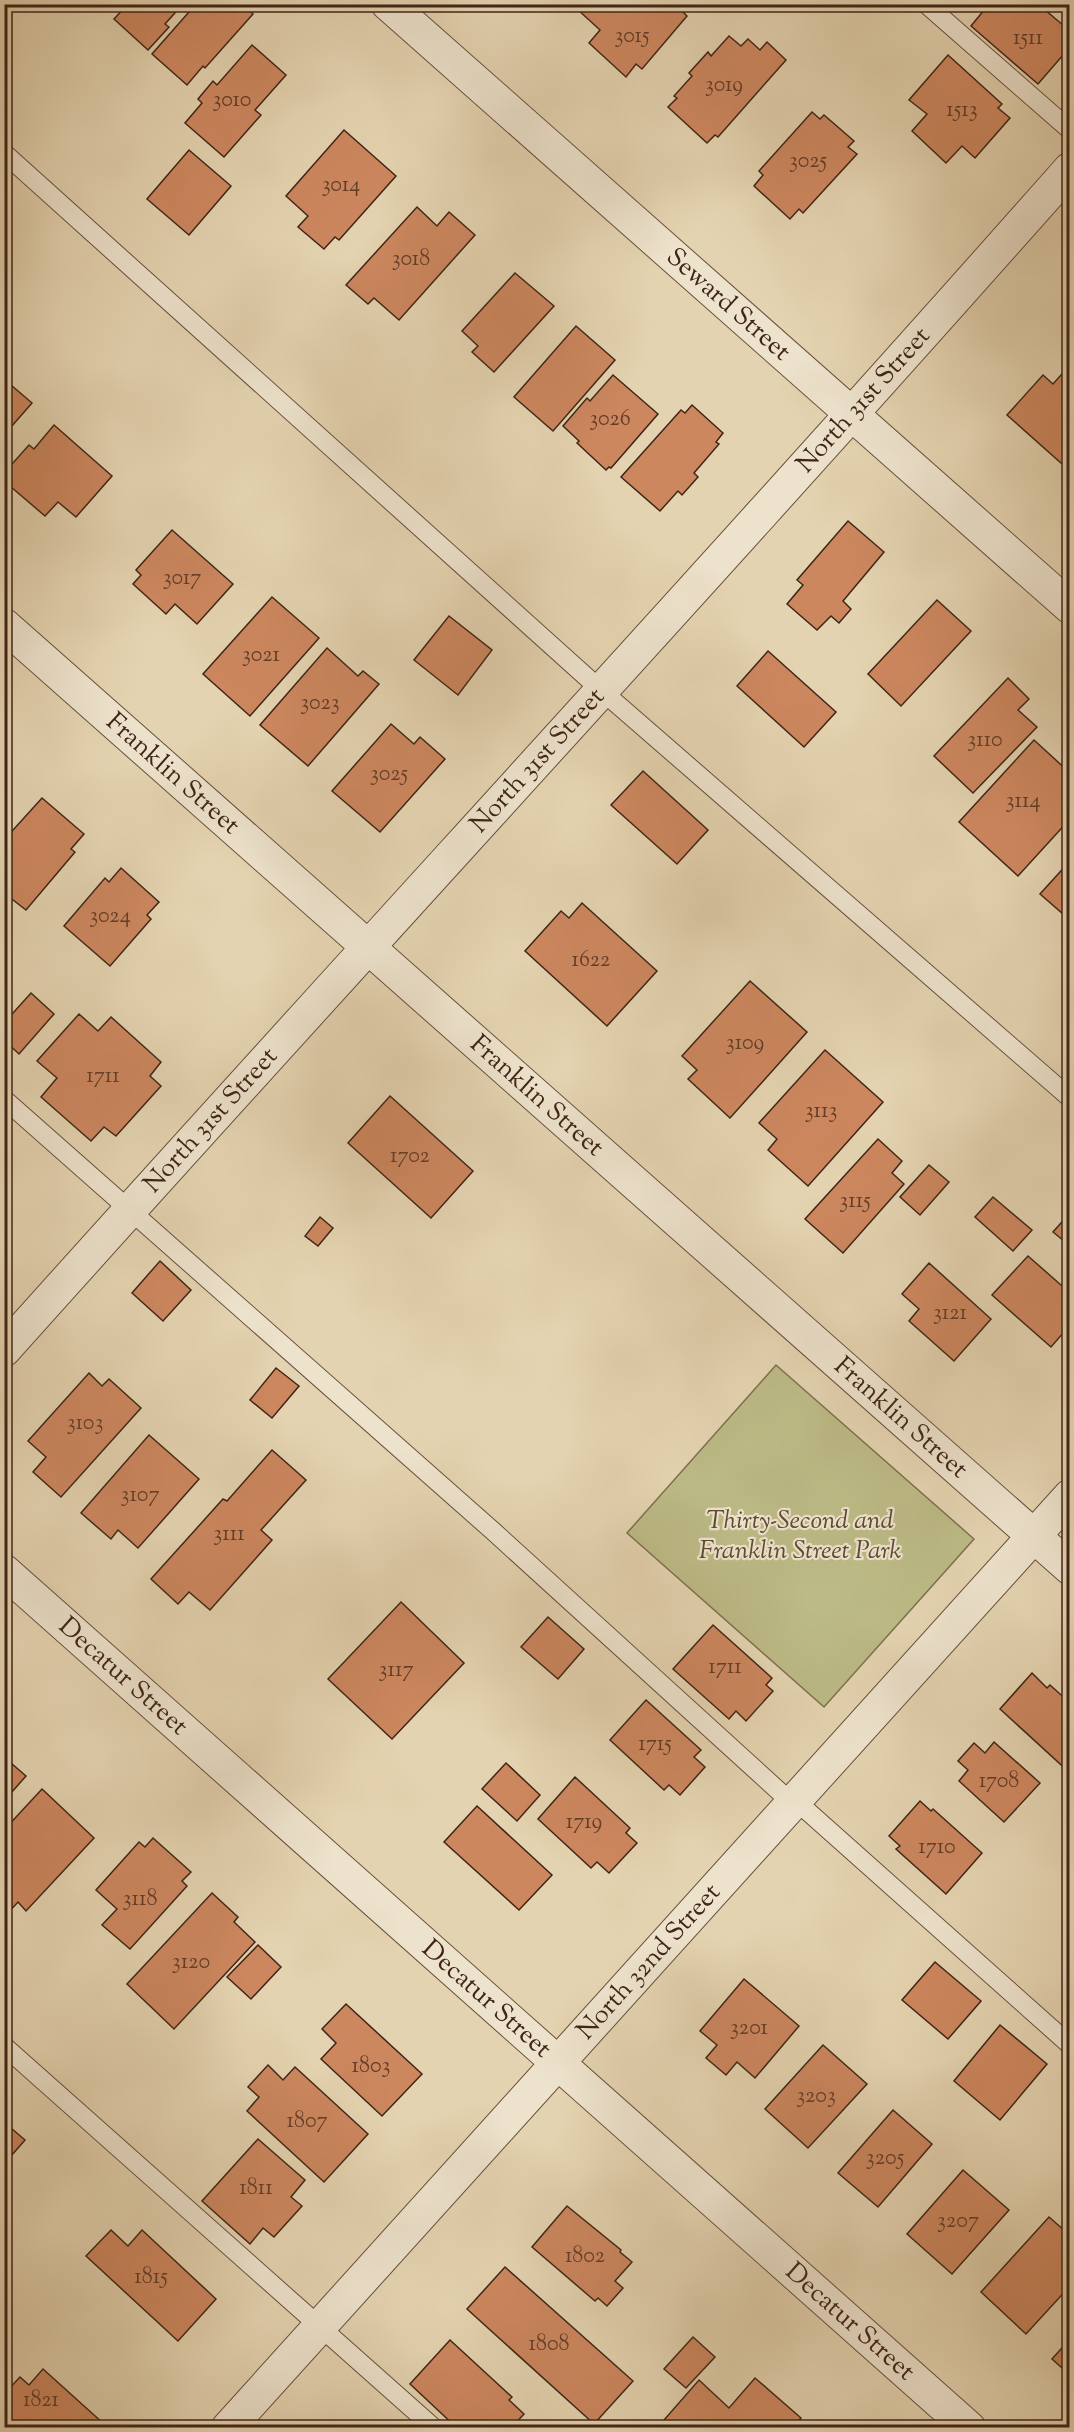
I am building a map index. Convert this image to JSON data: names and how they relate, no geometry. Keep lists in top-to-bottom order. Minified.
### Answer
{"streets":{"street":["Seward Street","North 31st Street","Franklin Street","Decatur Street","North 32nd Street"]},"crossings":[["Seward Street","North 31st Street"],["North 31st Street","Franklin Street"],["Franklin Street","North 32nd Street"],["Decatur Street","North 32nd Street"]],"parks":["Thirty-Second and Franklin Street Park"],"house_numbers":["3015","1511","3019","3010","1513","3025","3014","3018","3026","3017","3021","3023","3110","3025","3114","3024","1622","3109","1711","3113","1702","3115","3121","3103","3107","3111","1711","3117","1715","1708","1719","1710","3118","3120","3201","1803","3203","1807","3205","1811","3207","1802","1815","1808","1821"]}
